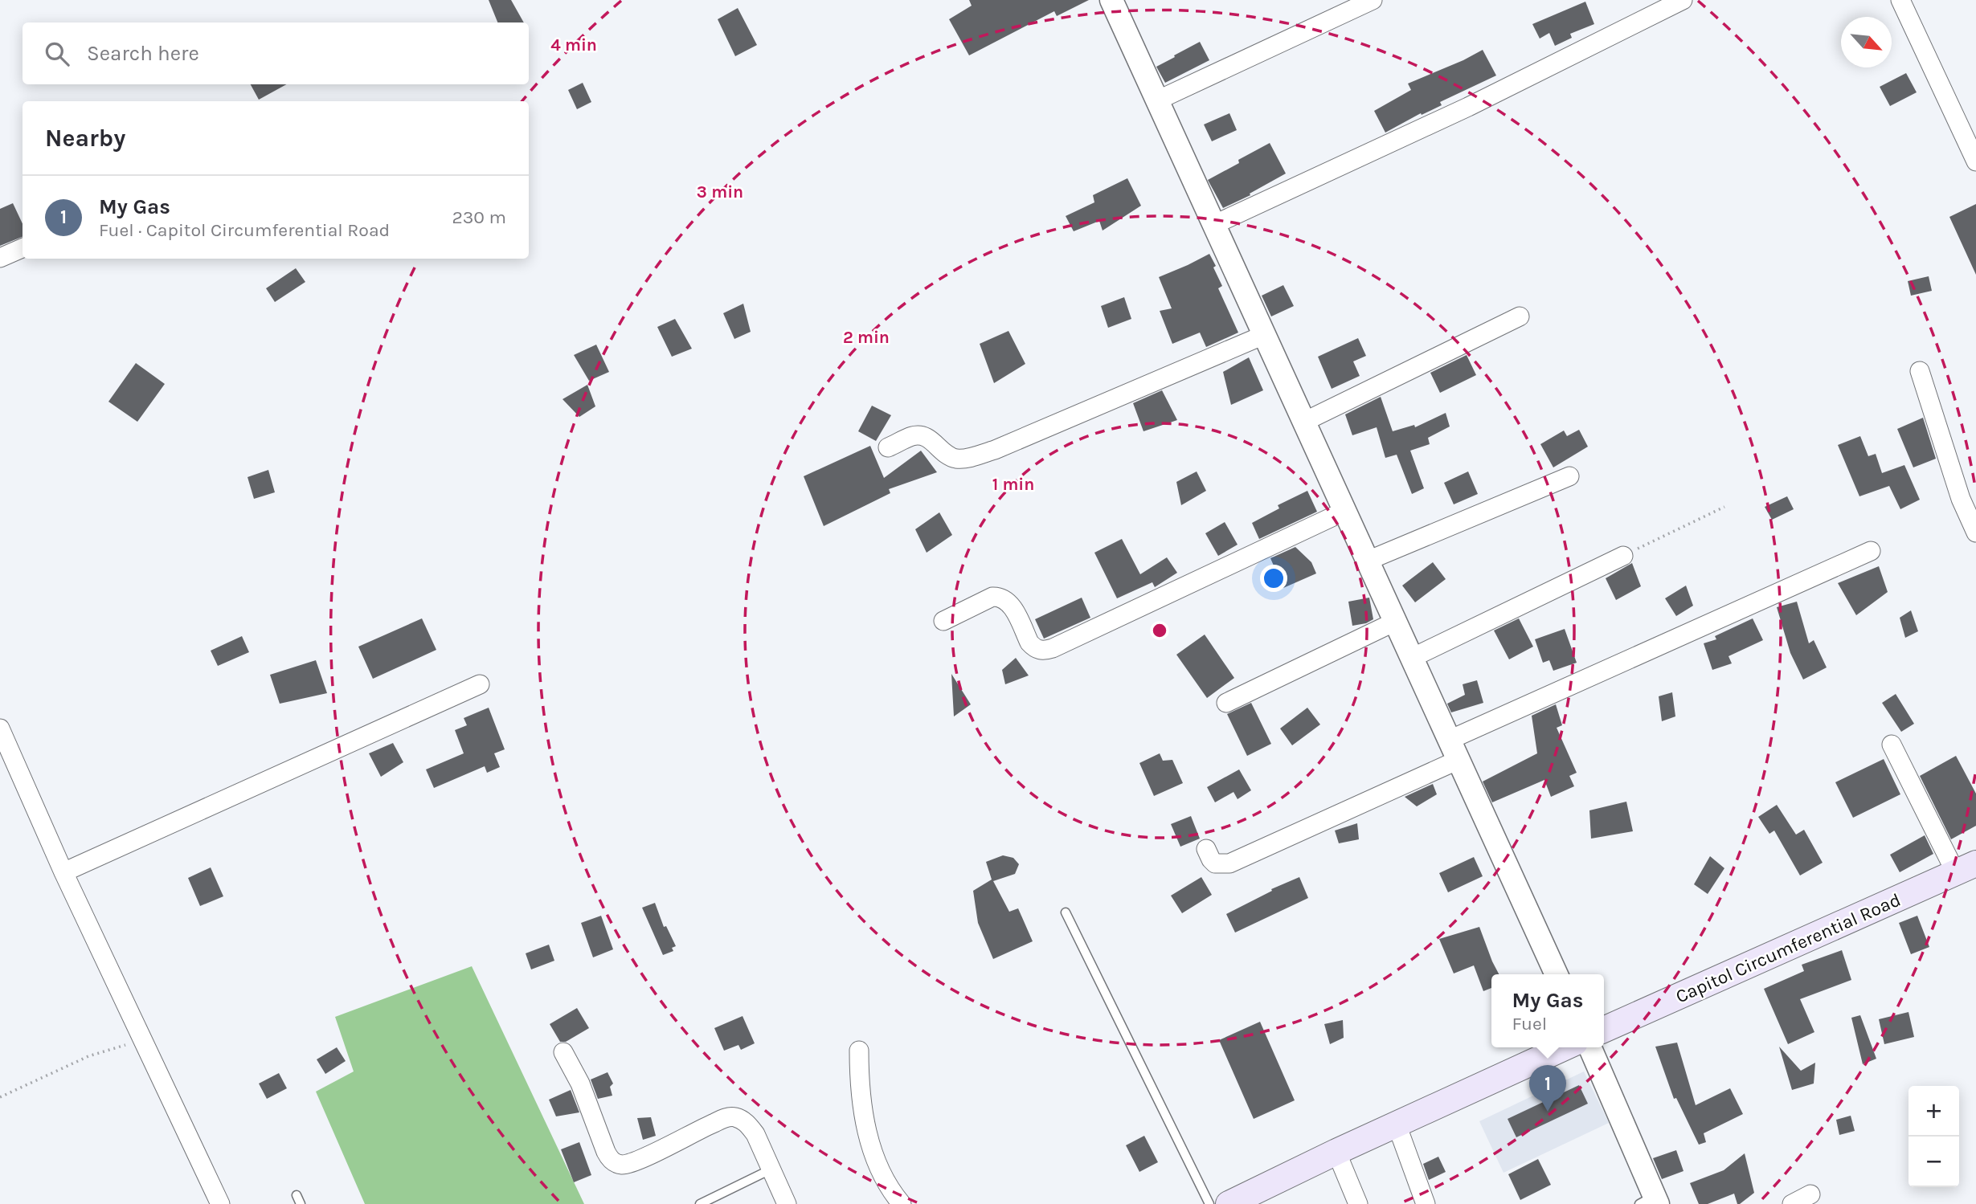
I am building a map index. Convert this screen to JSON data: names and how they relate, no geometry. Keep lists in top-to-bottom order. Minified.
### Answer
{"streets":{"main road":["Capitol Circumferential Road"]},"north":"bottom right","page":{"search":"Search here","heading":"Nearby","list":[{"mark":"1","name":"My Gas","note":"Fuel · Capitol Circumferential Road","value":"230 m"}],"popup":["My Gas","Fuel"],"pins":"1","map_buttons":["+","−"]},"rings":["4 min","3 min","2 min","1 min"]}
